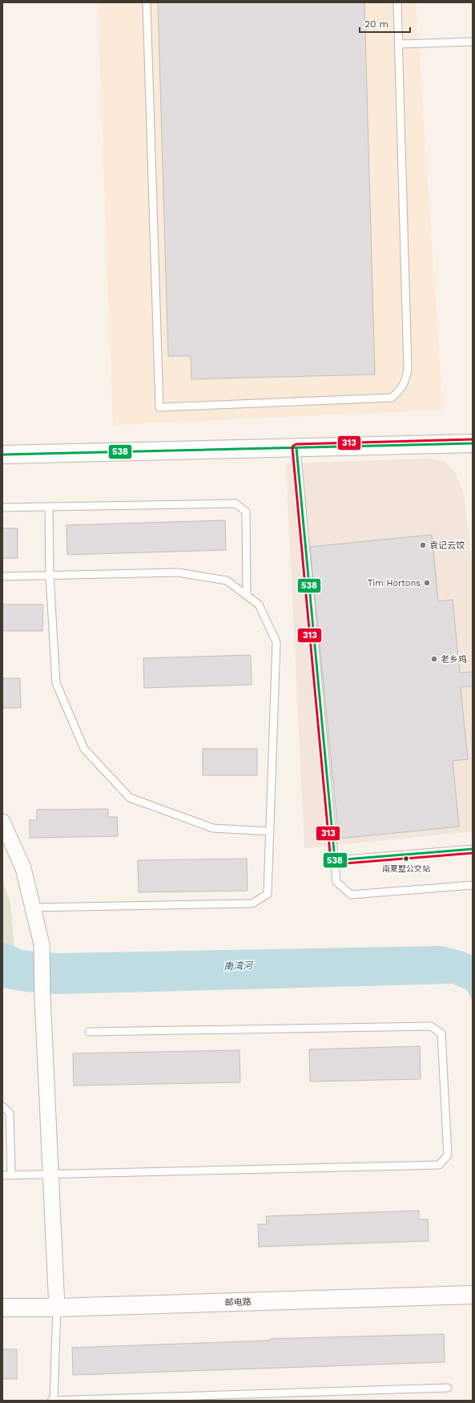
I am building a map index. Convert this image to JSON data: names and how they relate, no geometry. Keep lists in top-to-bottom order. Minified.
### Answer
{"streets":{"street":["邮电路"]},"water":["南湾河"],"places":["袁记云饺","Tim Hortons","老乡鸡","南夏墅公交站"],"lines":["transit line 313","transit line 538"],"scale_bar":"20 m"}
